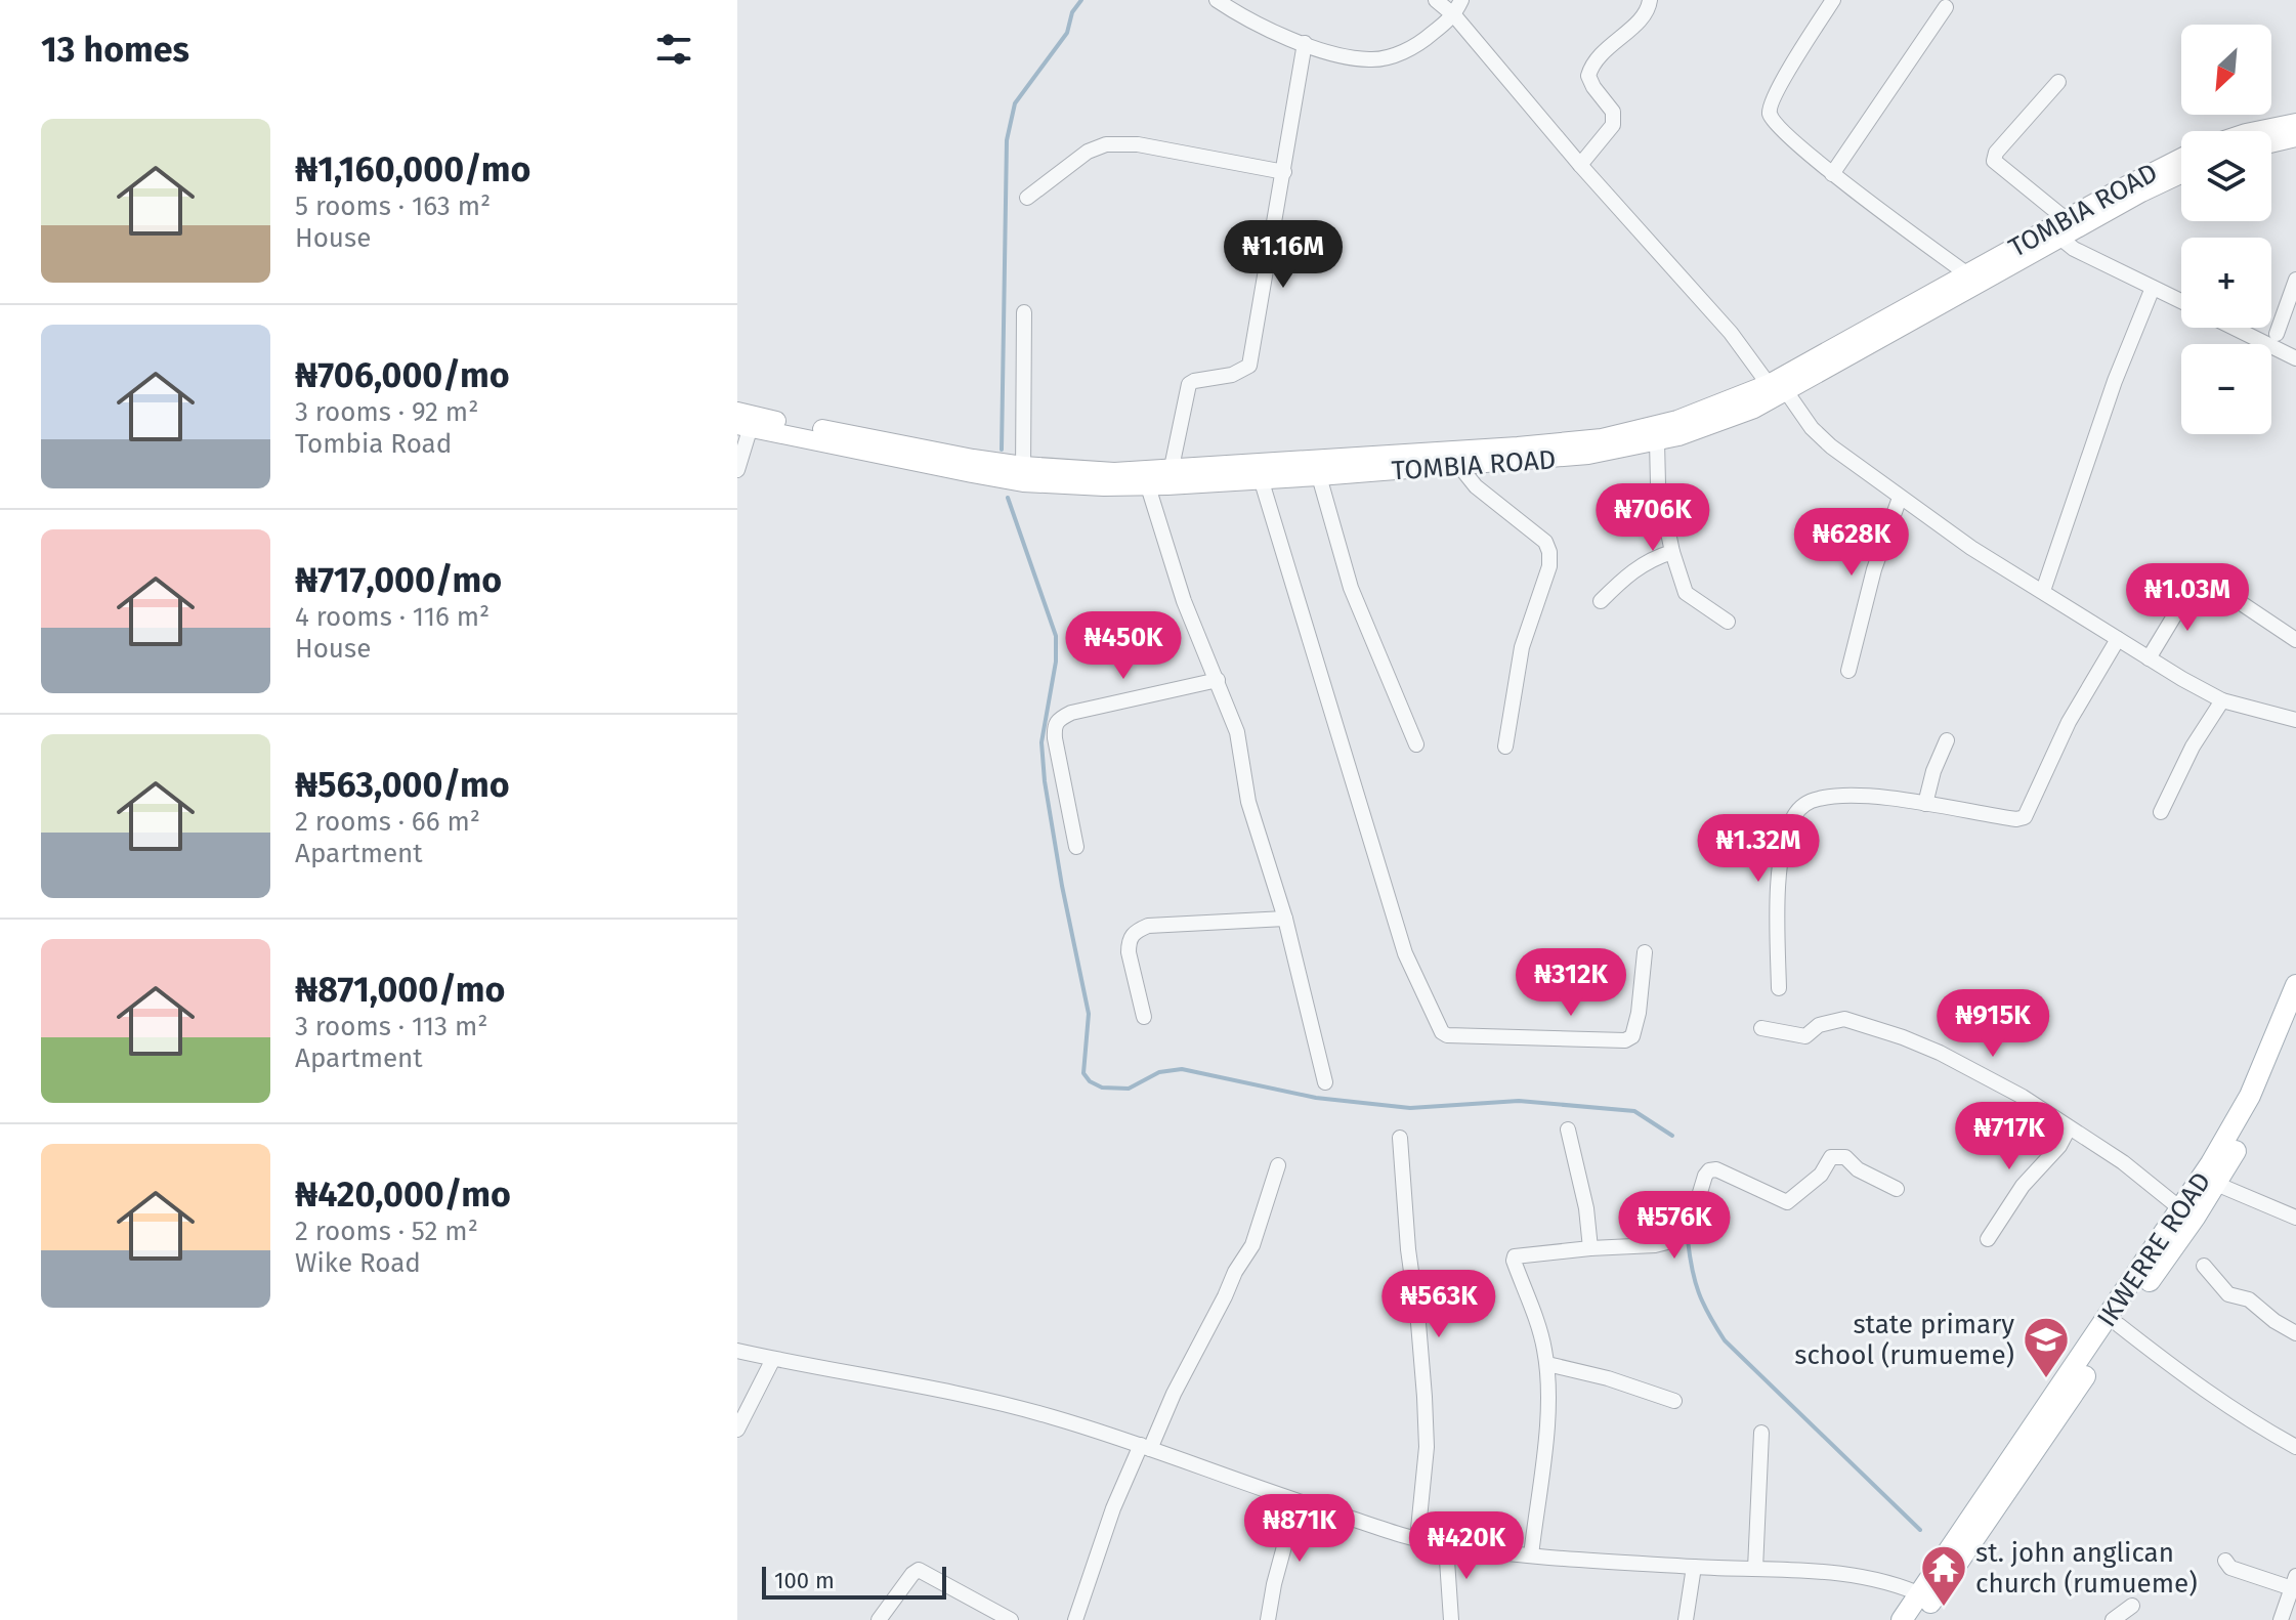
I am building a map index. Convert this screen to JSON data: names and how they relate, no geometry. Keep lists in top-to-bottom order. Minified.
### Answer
{"streets":{"main road":["TOMBIA ROAD","IKWERRE ROAD"]},"places":{"school or university":["state primary school (rumueme)"],"temple":["st. john anglican church (rumueme)"]},"scale_bar":"100 m","north":"bottom left","page":{"heading":"13 homes","map_buttons":["+","−"],"list":[{"name":"₦1,160,000/mo","note":"5 rooms · 163 m² · House"},{"name":"₦706,000/mo","note":"3 rooms · 92 m² · Tombia Road"},{"name":"₦717,000/mo","note":"4 rooms · 116 m² · House"},{"name":"₦563,000/mo","note":"2 rooms · 66 m² · Apartment"},{"name":"₦871,000/mo","note":"3 rooms · 113 m² · Apartment"},{"name":"₦420,000/mo","note":"2 rooms · 52 m² · Wike Road"}],"price":["₦1.16M","₦706K","₦628K","₦1.03M","₦450K","₦1.32M","₦312K","₦915K","₦717K","₦576K","₦563K","₦871K","₦420K"],"scale":"100 m"}}
